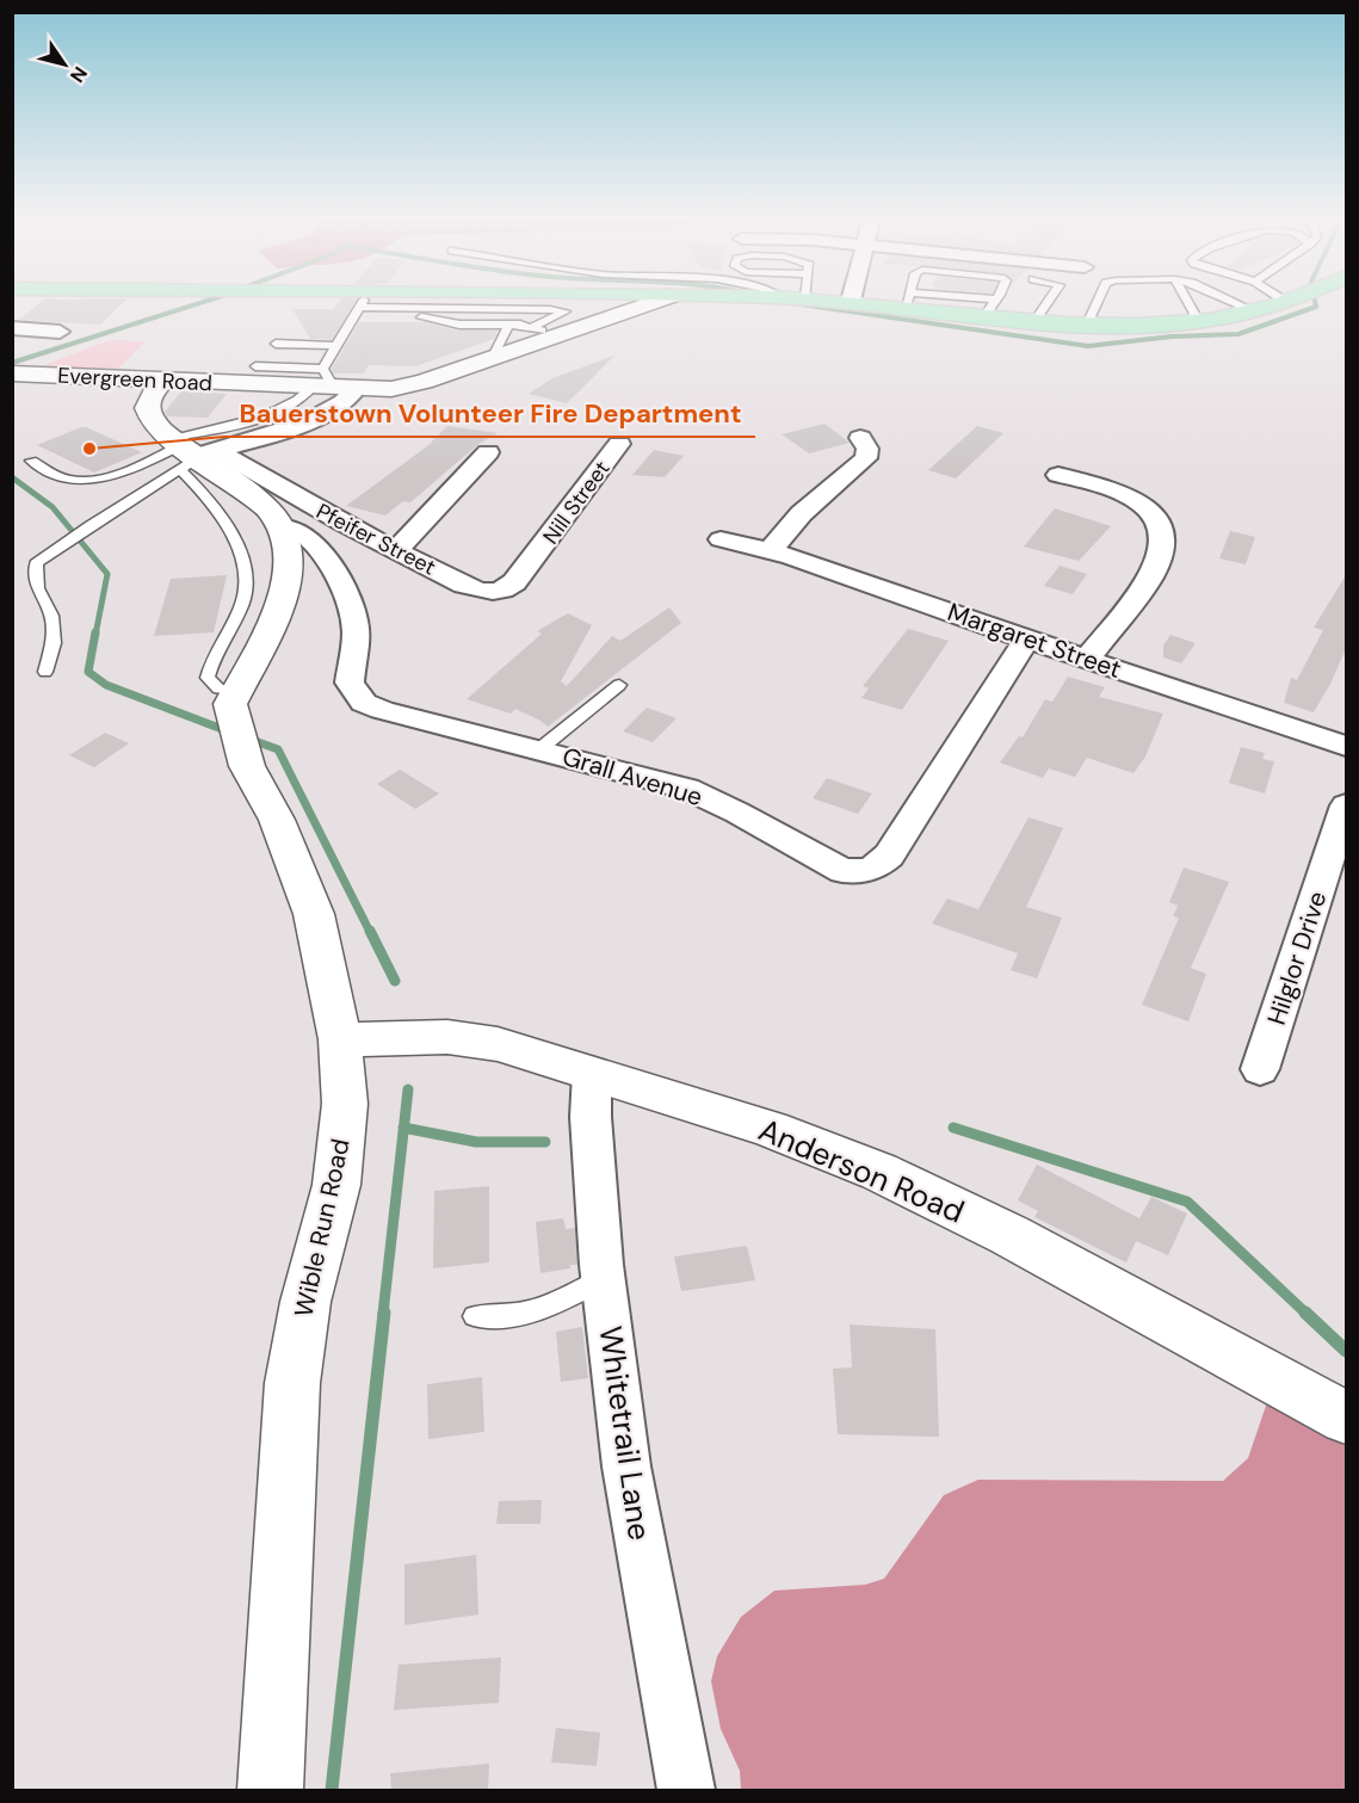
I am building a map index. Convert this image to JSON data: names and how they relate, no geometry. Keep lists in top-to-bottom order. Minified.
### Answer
{"streets":{"street":["Evergreen Road","Nill Street","Pfeifer Street","Margaret Street","Grall Avenue","Hilglor Drive","Anderson Road","Wible Run Road","Whitetrail Lane"]},"crossings":[["Nill Street","Pfeifer Street"],["Margaret Street","Grall Avenue"],["Anderson Road","Wible Run Road"],["Anderson Road","Whitetrail Lane"]],"places":["Bauerstown Volunteer Fire Department"],"north":"bottom right"}
